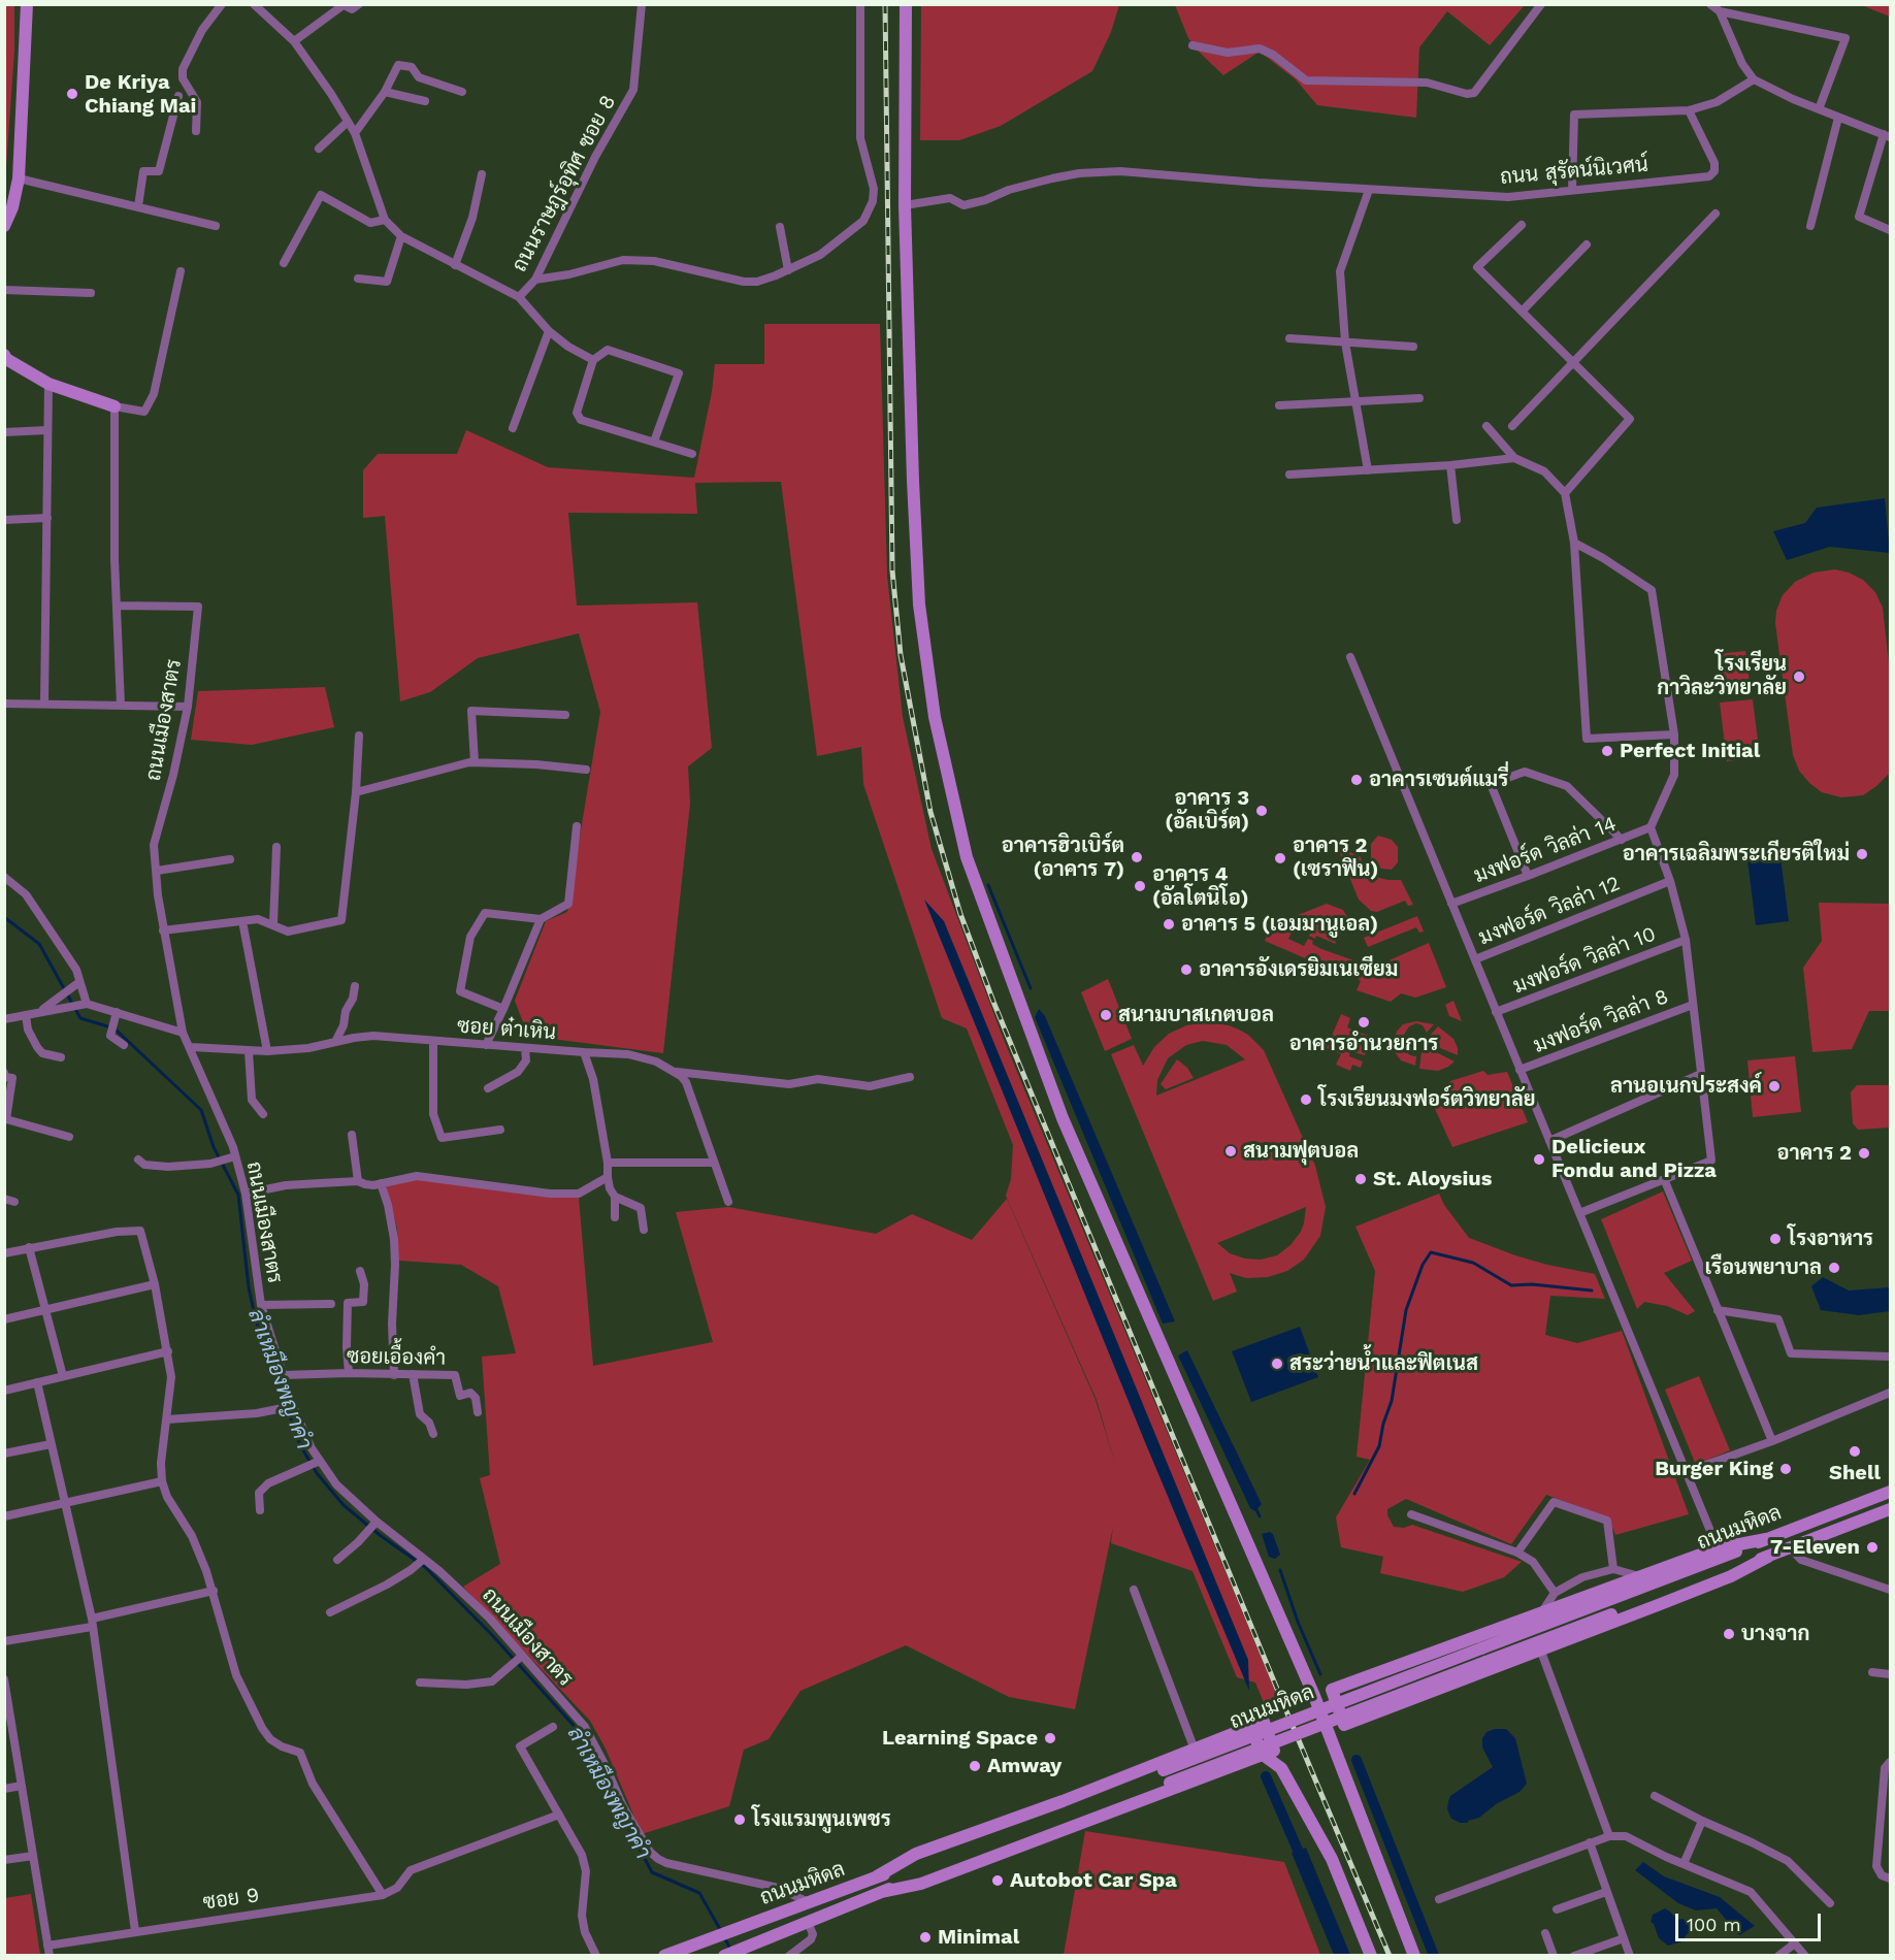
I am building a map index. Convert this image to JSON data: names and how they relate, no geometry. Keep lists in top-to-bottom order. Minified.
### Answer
{"streets":{"main road":["ถนนมหิดล"],"street":["ถนน สุรัตน์นิเวศน์","ถนนราษฎร์อุทิศ ซอย 8","ถนนเมืองสาตร","มงฟอร์ด วิลล่า 14","มงฟอร์ด วิลล่า 12","มงฟอร์ด วิลล่า 10","มงฟอร์ด วิลล่า 8","ซอย ต๋าเหิน","ซอยเอื้องคำ","ซอย 9"]},"crossings":[["ถนนเมืองสาตร","ซอย ต๋าเหิน"],["ถนนเมืองสาตร","ซอยเอื้องคำ"],["ถนนเมืองสาตร","ถนนมหิดล"]],"water":["ลำเหมืองพญาคำ"],"places":["De Kriya Chiang Mai","โรงเรียน กาวิละวิทยาลัย","Perfect Initial","อาคารเซนต์แมรี่","อาคาร 3 (อัลเบิร์ต)","อาคารเฉลิมพระเกียรติใหม่","อาคารฮิวเบิร์ต (อาคาร 7)","อาคาร 2 (เซราฟิน)","อาคาร 4 (อัลโตนิโอ)","อาคาร 5 (เอมมานูเอล)","อาคารอังเดรยิมเนเซียม","สนามบาสเกตบอล","อาคารอำนวยการ","ลานอเนกประสงค์","โรงเรียนมงฟอร์ตวิทยาลัย","สนามฟุตบอล","อาคาร 2","Delicieux Fondu and Pizza","St. Aloysius","โรงอาหาร","เรือนพยาบาล","สระว่ายน้ำและฟิตเนส","Shell","Burger King","7-Eleven","บางจาก","Learning Space","Amway","โรงแรมพูนเพชร","Autobot Car Spa","Minimal"],"scale_bar":"100 m"}
